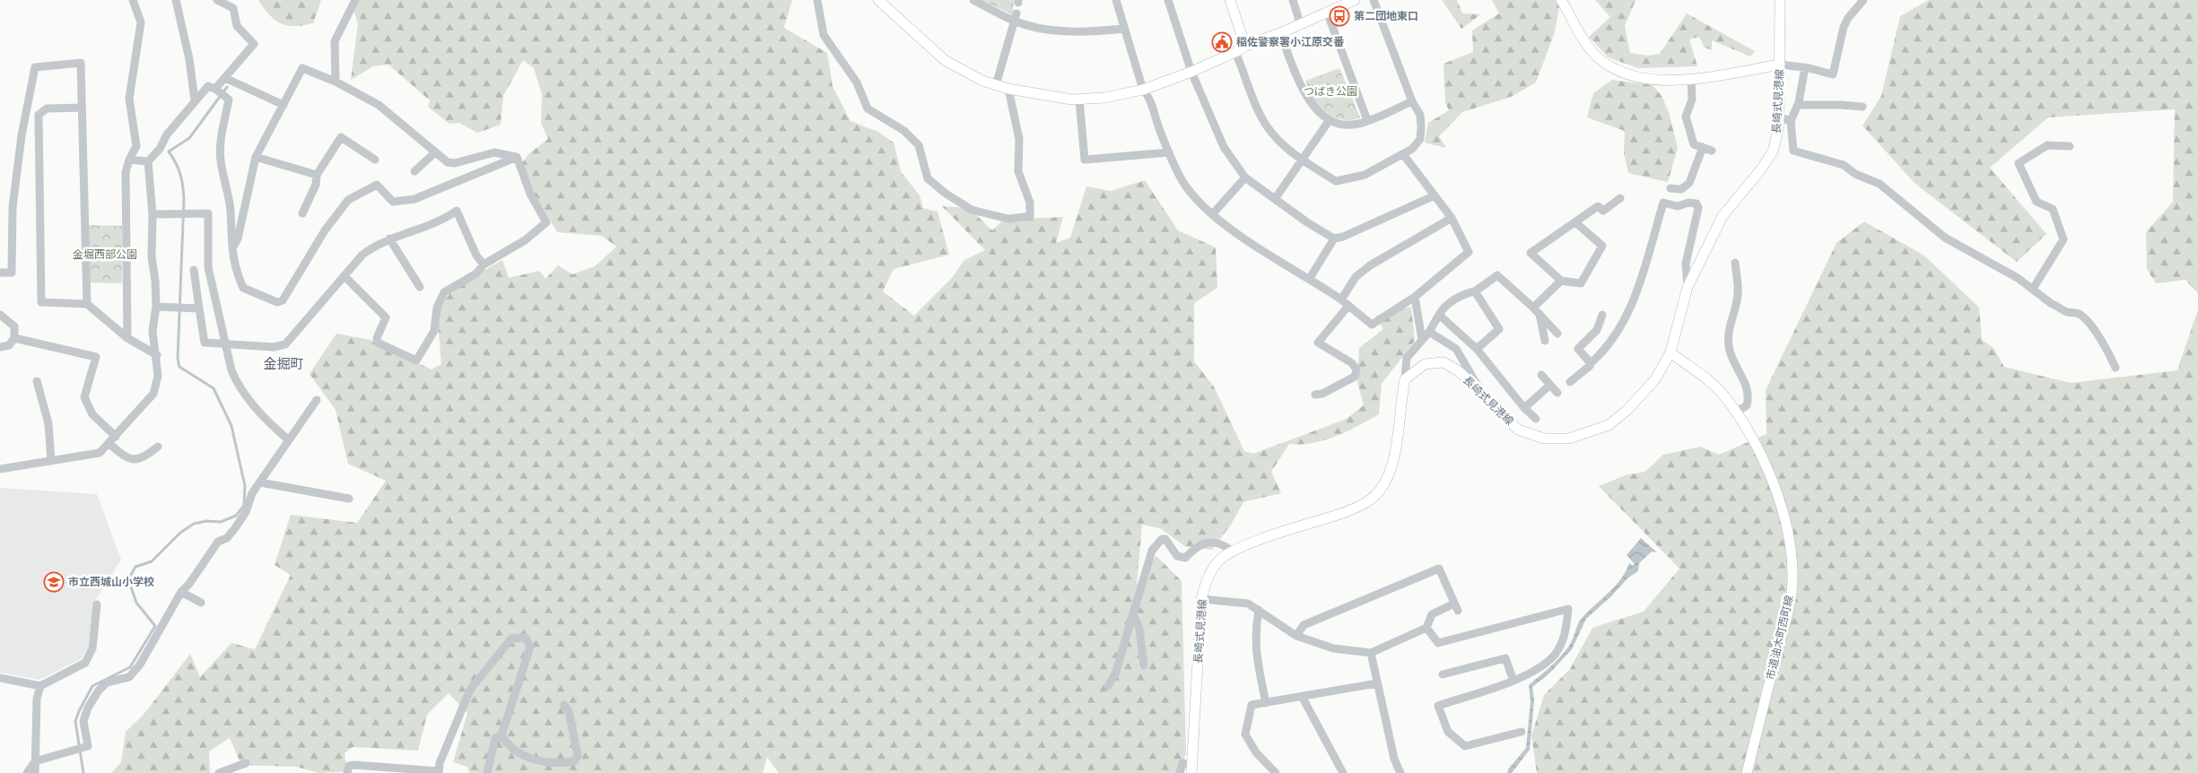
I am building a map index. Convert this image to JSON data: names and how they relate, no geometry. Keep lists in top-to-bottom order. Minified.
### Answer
{"streets":{"street":["長崎式見港線","市道油木町西町線"]},"crossings":[["長崎式見港線","市道油木町西町線"]],"districts":["金掘町"],"parks":["つばき公園","金堀西部公園"],"places":{"bus stop":["第二団地東口"],"public building":["稲佐警察署小江原交番"],"school or university":["市立西城山小学校"]}}
